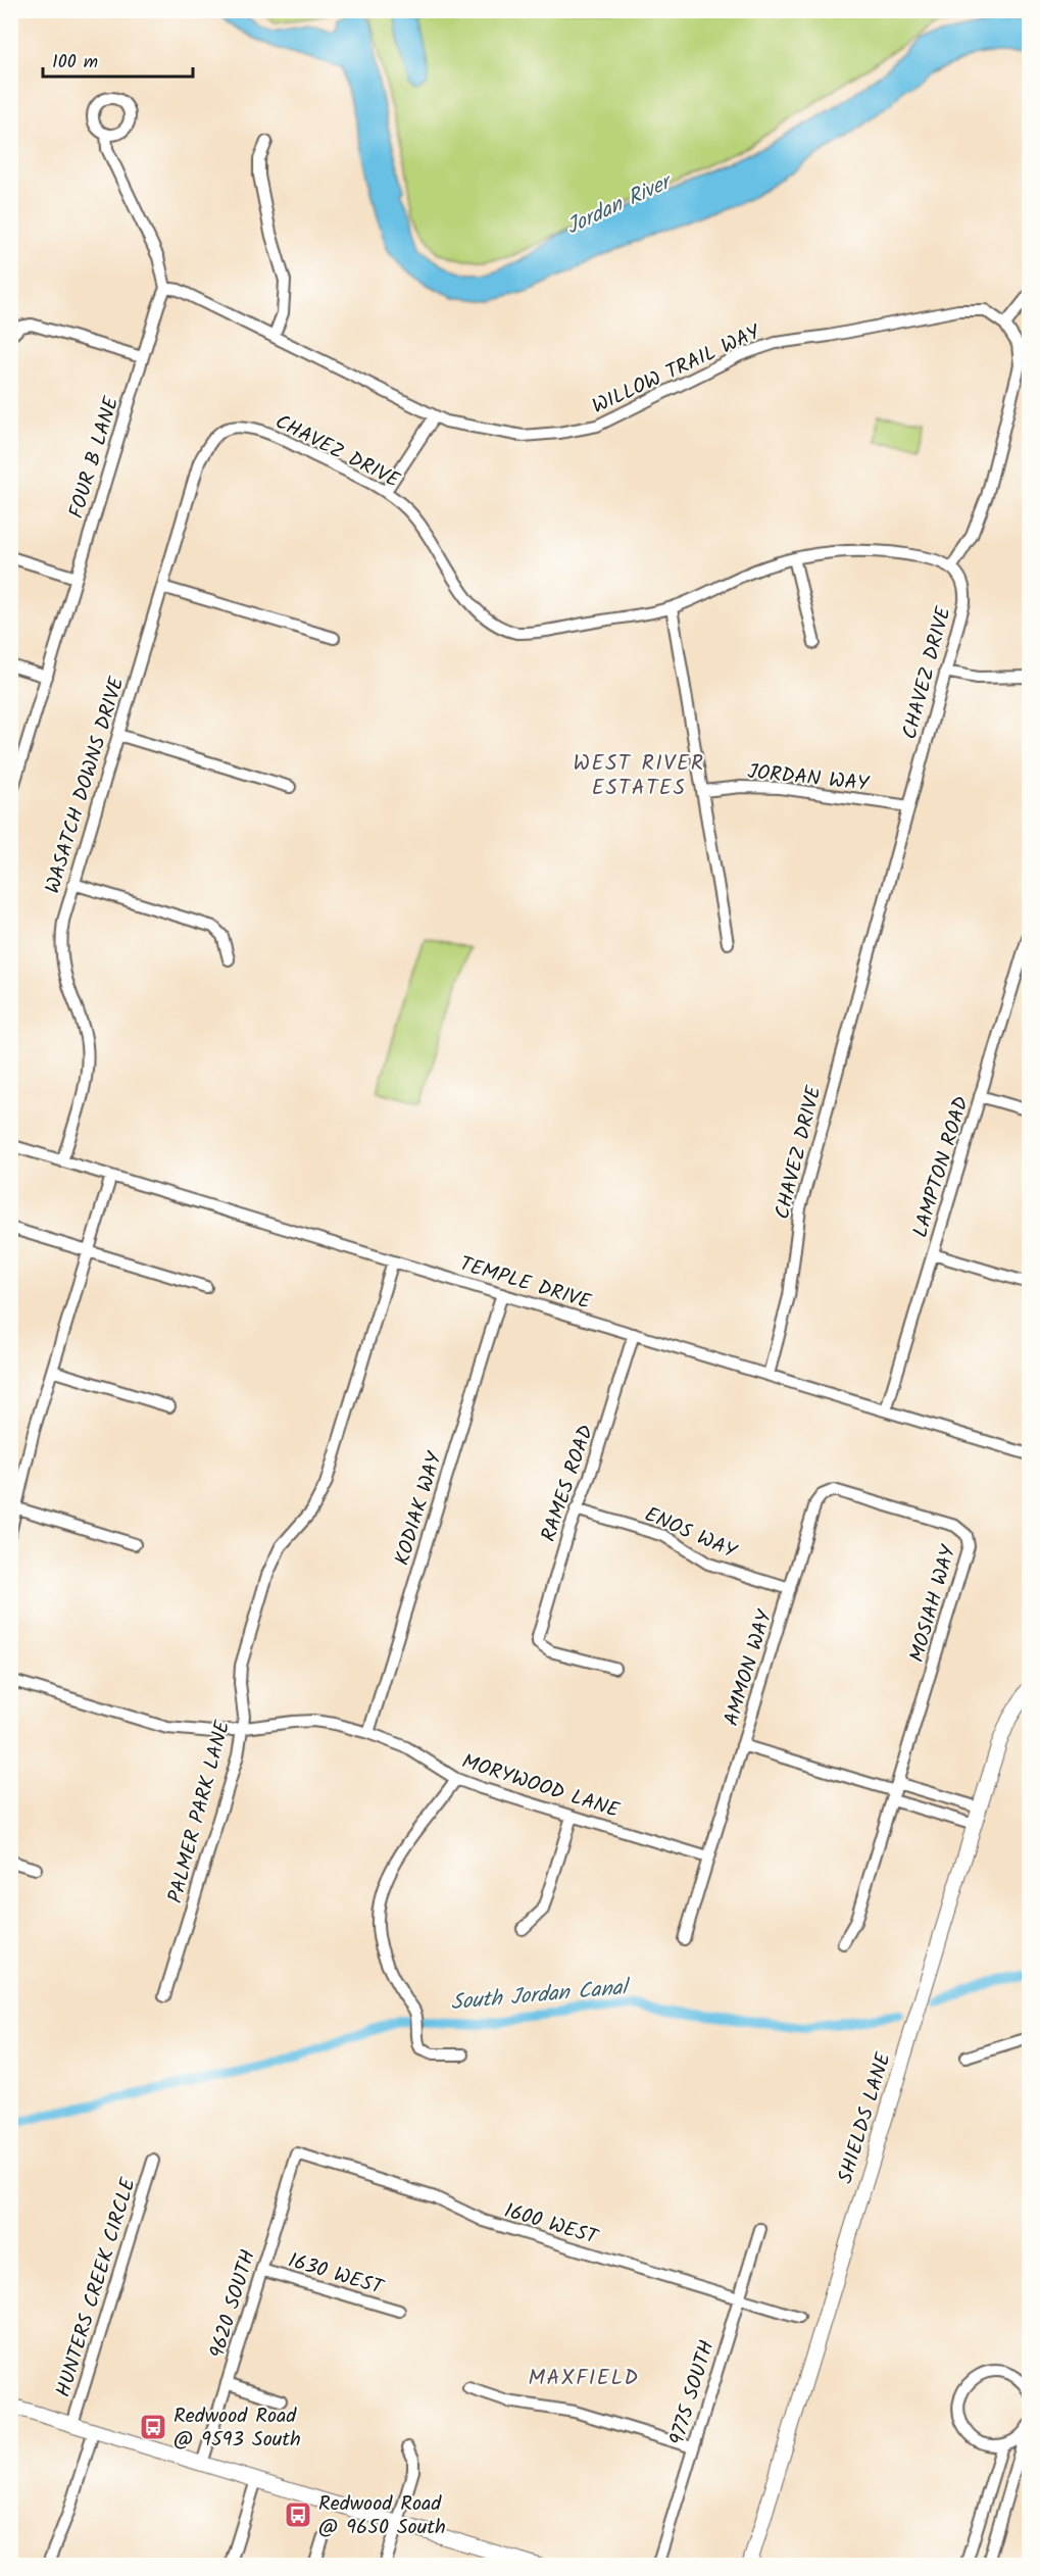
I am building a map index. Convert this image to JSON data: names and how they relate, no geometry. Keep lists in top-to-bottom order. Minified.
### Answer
{"streets":{"main road":["SHIELDS LANE"],"street":["WILLOW TRAIL WAY","CHAVEZ DRIVE","FOUR B LANE","JORDAN WAY","WASATCH DOWNS DRIVE","LAMPTON ROAD","TEMPLE DRIVE","RAMES ROAD","KODIAK WAY","ENOS WAY","MOSIAH WAY","AMMON WAY","MORYWOOD LANE","PALMER PARK LANE","1600 WEST","1630 WEST","HUNTERS CREEK CIRCLE","9620 SOUTH","9775 SOUTH"]},"crossings":[["WILLOW TRAIL WAY","FOUR B LANE"],["CHAVEZ DRIVE","JORDAN WAY"],["CHAVEZ DRIVE","WASATCH DOWNS DRIVE"],["CHAVEZ DRIVE","TEMPLE DRIVE"],["WASATCH DOWNS DRIVE","TEMPLE DRIVE"],["LAMPTON ROAD","TEMPLE DRIVE"],["TEMPLE DRIVE","RAMES ROAD"],["TEMPLE DRIVE","KODIAK WAY"],["TEMPLE DRIVE","PALMER PARK LANE"],["RAMES ROAD","ENOS WAY"],["KODIAK WAY","MORYWOOD LANE"],["ENOS WAY","AMMON WAY"],["MOSIAH WAY","AMMON WAY"],["AMMON WAY","MORYWOOD LANE"],["MORYWOOD LANE","PALMER PARK LANE"],["1600 WEST","9620 SOUTH"],["1600 WEST","9775 SOUTH"],["1630 WEST","9620 SOUTH"]],"districts":["WEST RIVER ESTATES","MAXFIELD"],"water":["Jordan River","South Jordan Canal"],"places":{"bus stop":["Redwood Road @ 9593 South","Redwood Road @ 9650 South"]},"scale_bar":"100 m"}
